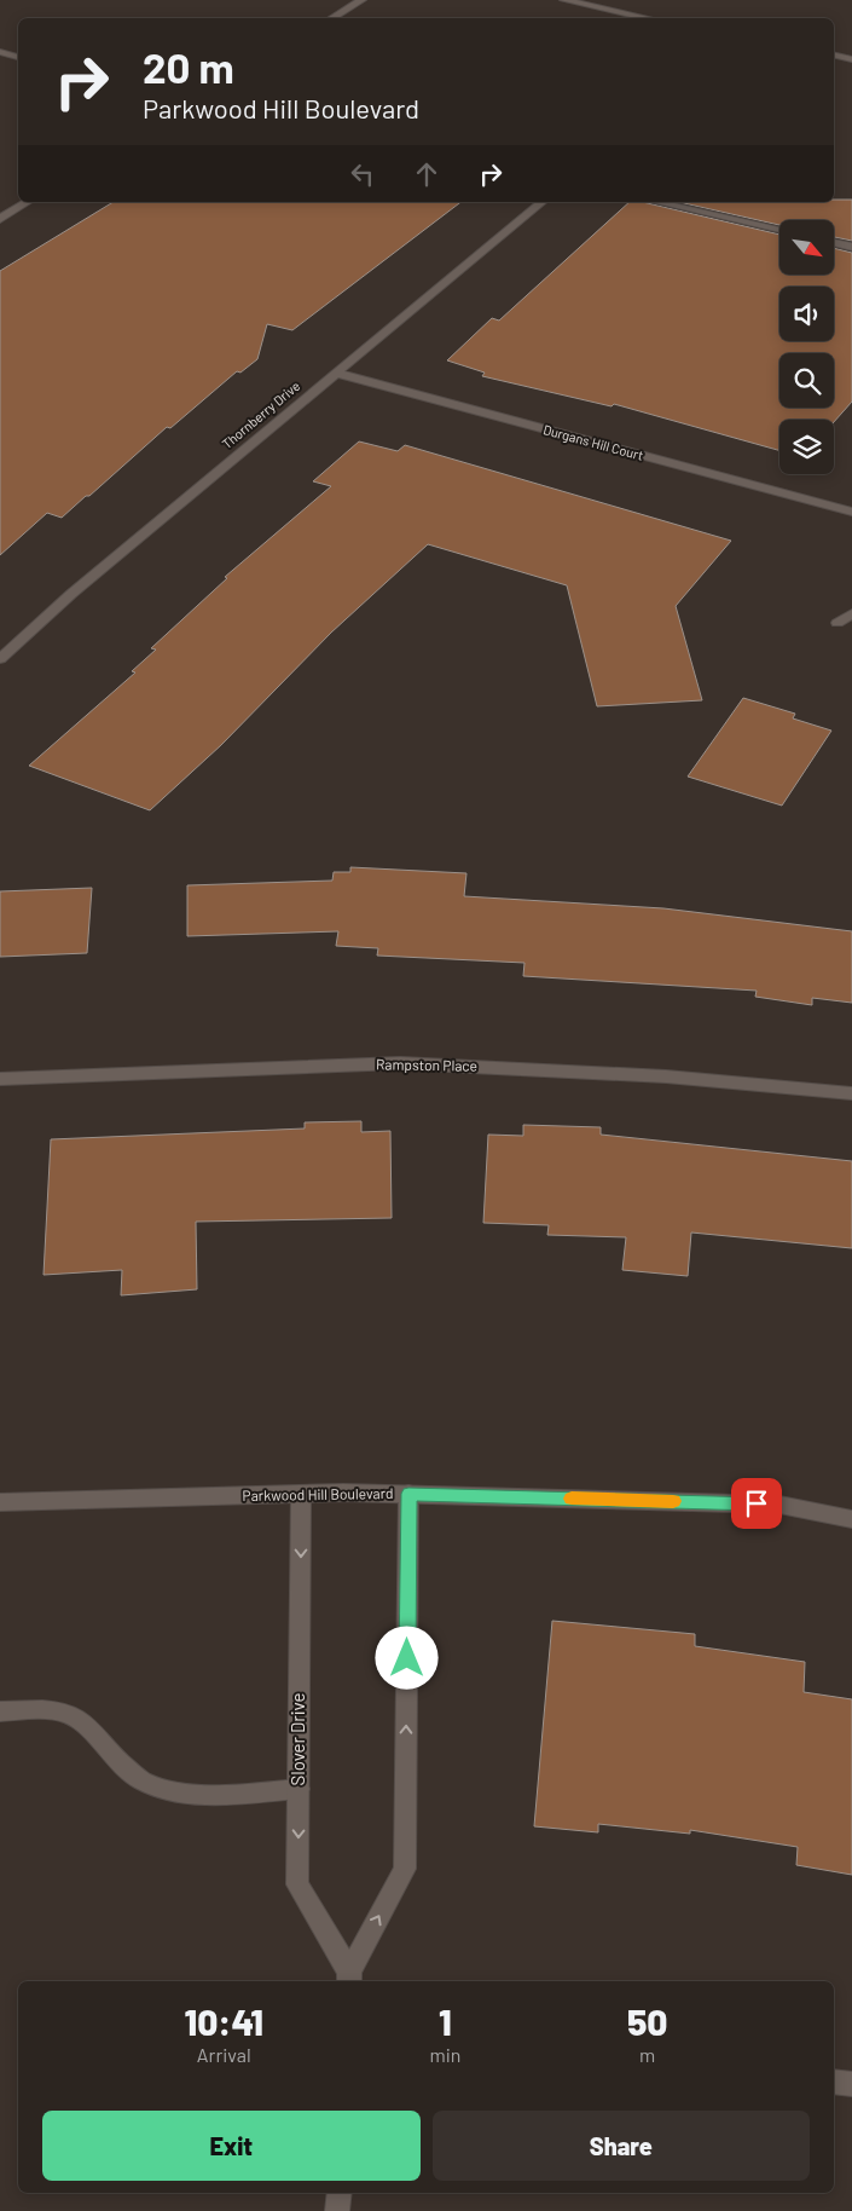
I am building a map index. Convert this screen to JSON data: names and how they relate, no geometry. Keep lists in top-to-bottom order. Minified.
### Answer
{"streets":{"street":["Thornberry Drive","Durgans Hill Court","Rampston Place","Parkwood Hill Boulevard","Slover Drive"]},"crossings":[["Thornberry Drive","Durgans Hill Court"],["Parkwood Hill Boulevard","Slover Drive"]],"north":"bottom right","page":{"turn":["20 m","Parkwood Hill Boulevard"],"eta":["10:41","Arrival","1","min","50","m"],"buttons":["Exit","Share"]}}
